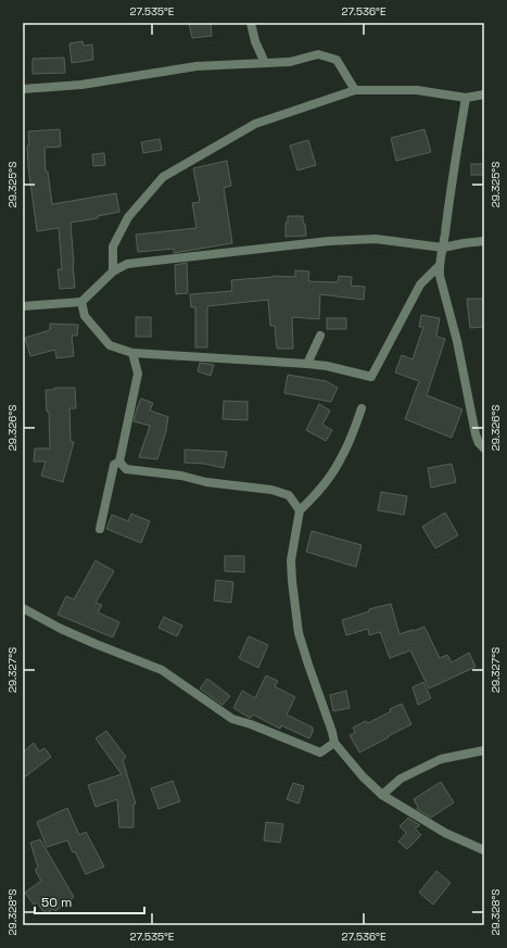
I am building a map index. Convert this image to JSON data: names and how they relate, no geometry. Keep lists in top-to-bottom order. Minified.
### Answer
{"scale_bar":"50 m","coordinates":["27.535°E","27.536°E","29.325°S","29.326°S","29.327°S","29.328°S"]}
